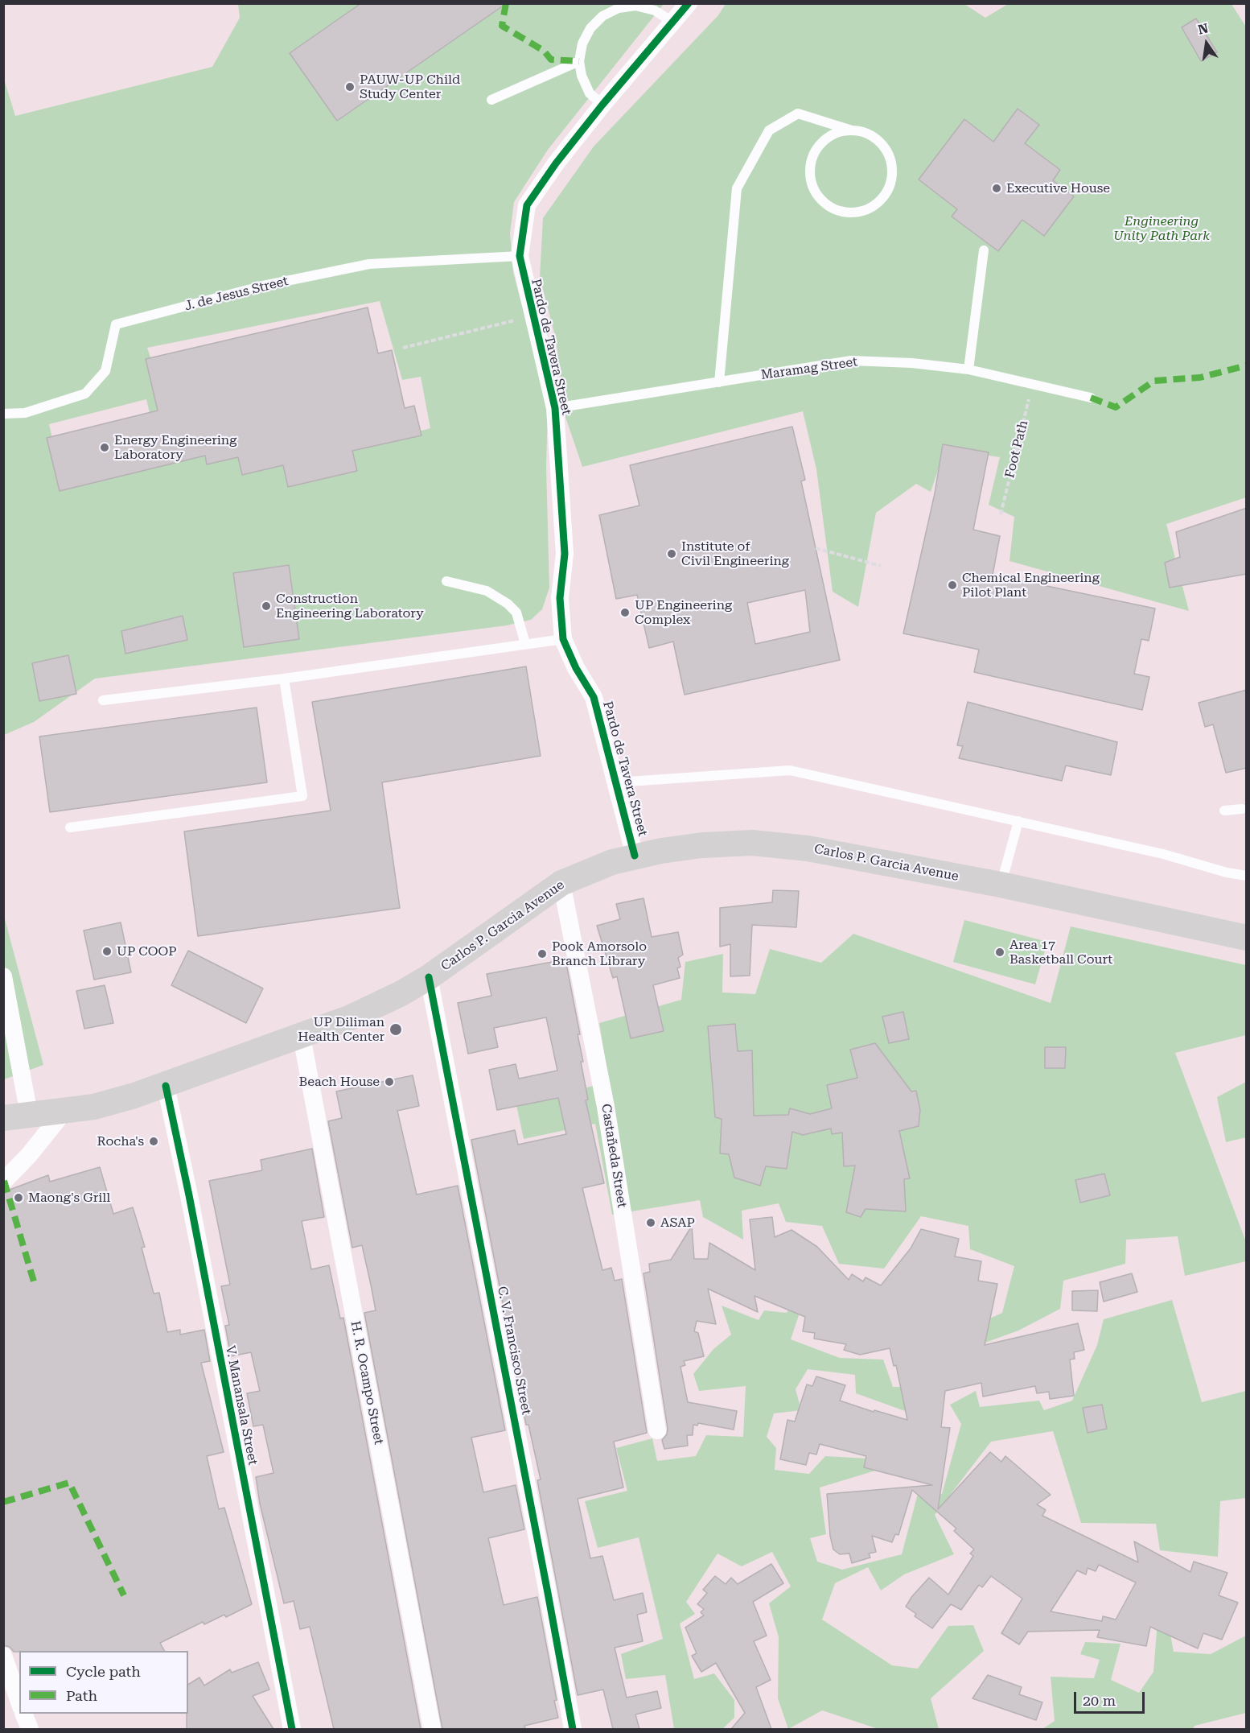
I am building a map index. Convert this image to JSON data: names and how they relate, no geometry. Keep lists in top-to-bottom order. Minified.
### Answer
{"streets":{"main road":["Carlos P. Garcia Avenue"],"street":["Pardo de Tavera Street","Castañeda Street","C. V. Francisco Street","H. R. Ocampo Street","V. Manansala Street"],"lane":["J. de Jesus Street","Maramag Street"],"path":["Foot Path"]},"crossings":[["J. de Jesus Street","Pardo de Tavera Street"],["Pardo de Tavera Street","Maramag Street"],["Pardo de Tavera Street","Carlos P. Garcia Avenue"],["Maramag Street","Foot Path"],["Carlos P. Garcia Avenue","Castañeda Street"],["Carlos P. Garcia Avenue","C. V. Francisco Street"],["Carlos P. Garcia Avenue","H. R. Ocampo Street"],["Carlos P. Garcia Avenue","V. Manansala Street"]],"parks":["Engineering Unity Path Park"],"places":["PAUW-UP Child Study Center","Executive House","Energy Engineering Laboratory","Institute of Civil Engineering","Chemical Engineering Pilot Plant","Construction Engineering Laboratory","UP Engineering Complex","UP COOP","Area 17 Basketball Court","Pook Amorsolo Branch Library","UP Diliman Health Center","Beach House","Rocha's","Maong's Grill","ASAP"],"legend":["Cycle path","Path"],"scale_bar":"20 m","north":"top"}
